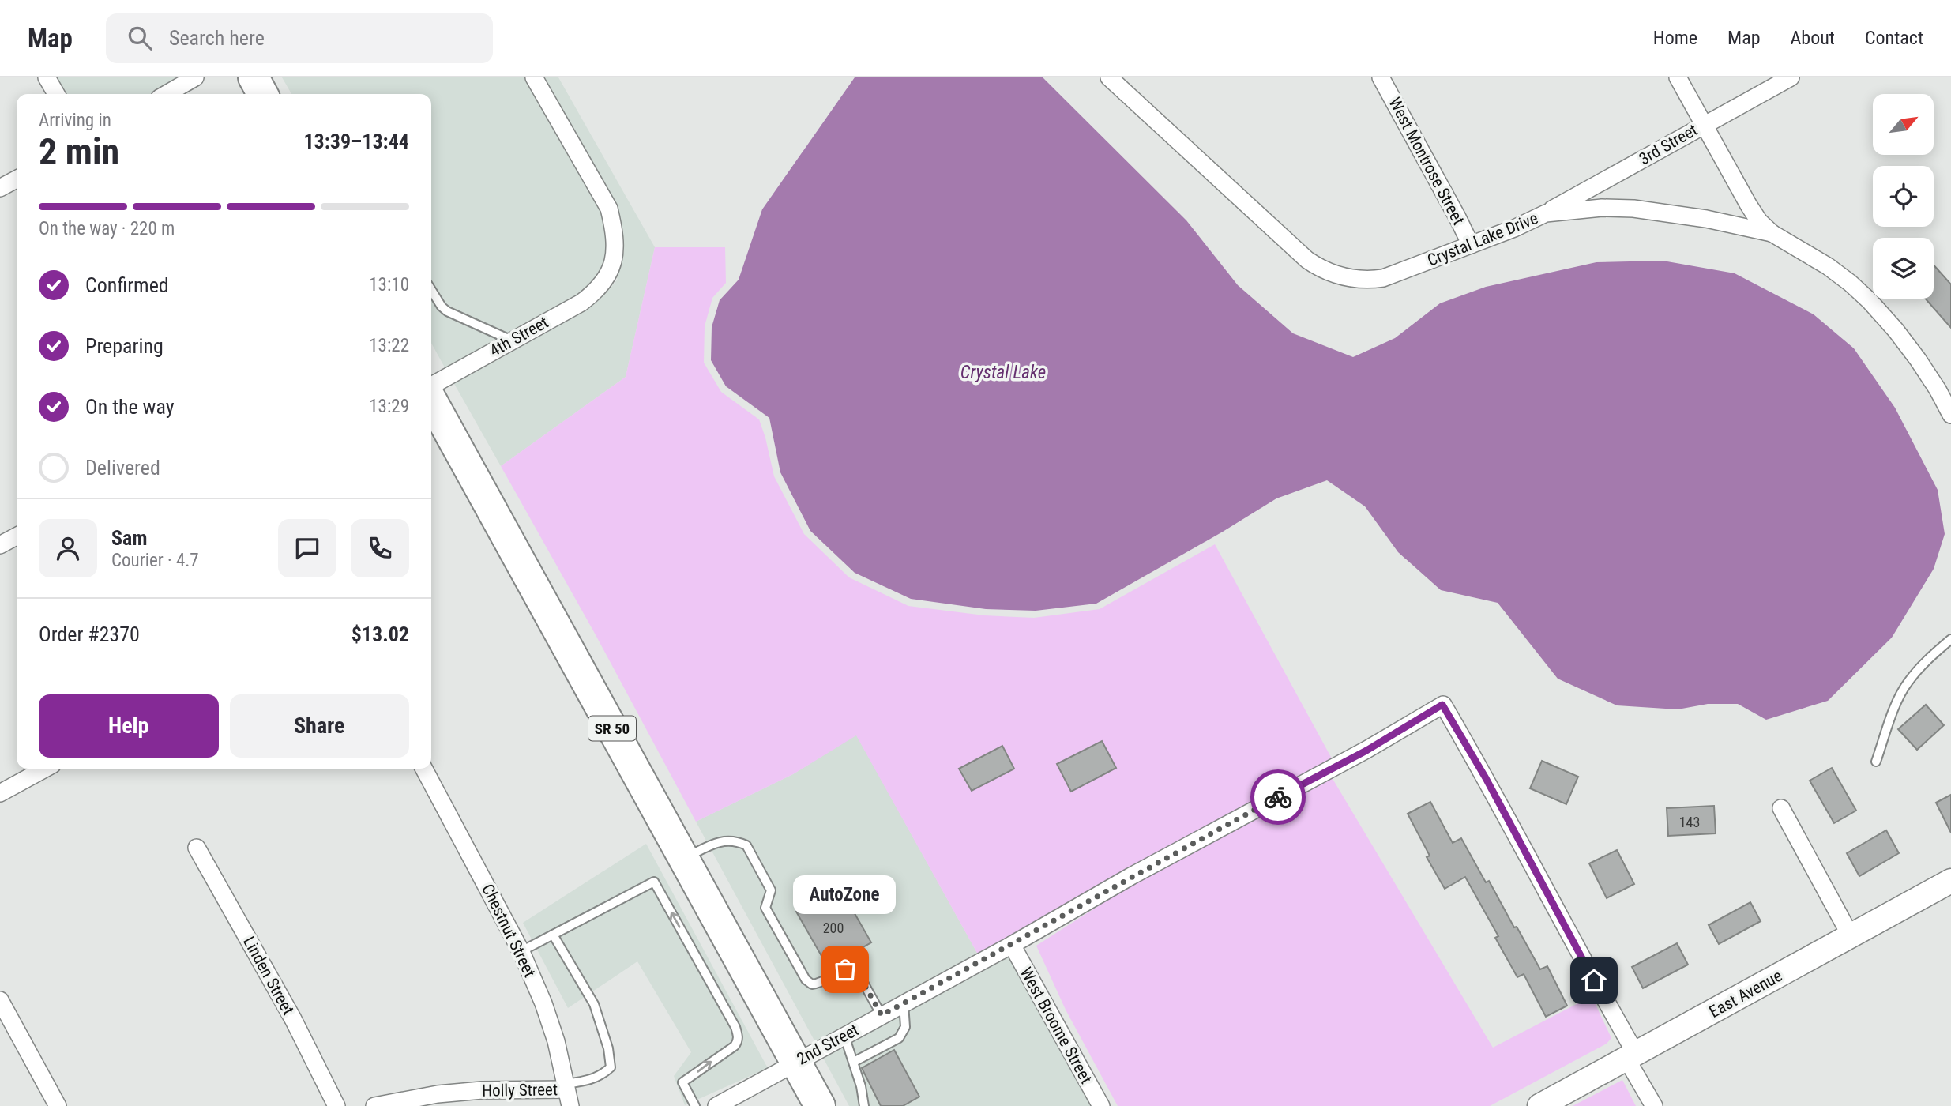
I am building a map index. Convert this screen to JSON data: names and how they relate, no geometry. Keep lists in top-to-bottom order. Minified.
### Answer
{"streets":{"highway":["SR 50"],"street":["3rd Street","West Montrose Street","Crystal Lake Drive","4th Street","Chestnut Street","Linden Street","East Avenue","West Broome Street","2nd Street","Holly Street"]},"crossings":[["3rd Street","Crystal Lake Drive"],["West Montrose Street","Crystal Lake Drive"],["SR 50","2nd Street"],["Chestnut Street","Holly Street"],["East Avenue","2nd Street"],["West Broome Street","2nd Street"]],"water":["Crystal Lake"],"places":["AutoZone"],"house_numbers":["143","200"],"north":"top right","page":{"header":"Map","search":"Search here","nav":["Home","Map","About","Contact"],"heading":["2 min","Arriving in","13:39–13:44"],"panel":["Sam","Courier · 4.7","Order #2370","$13.02"],"bar":"On the way · 220 m","list":[["Confirmed","13:10"],["Preparing","13:22"],["On the way","13:29"],"Delivered"],"buttons":["Help","Share"],"bubble":"AutoZone"}}
